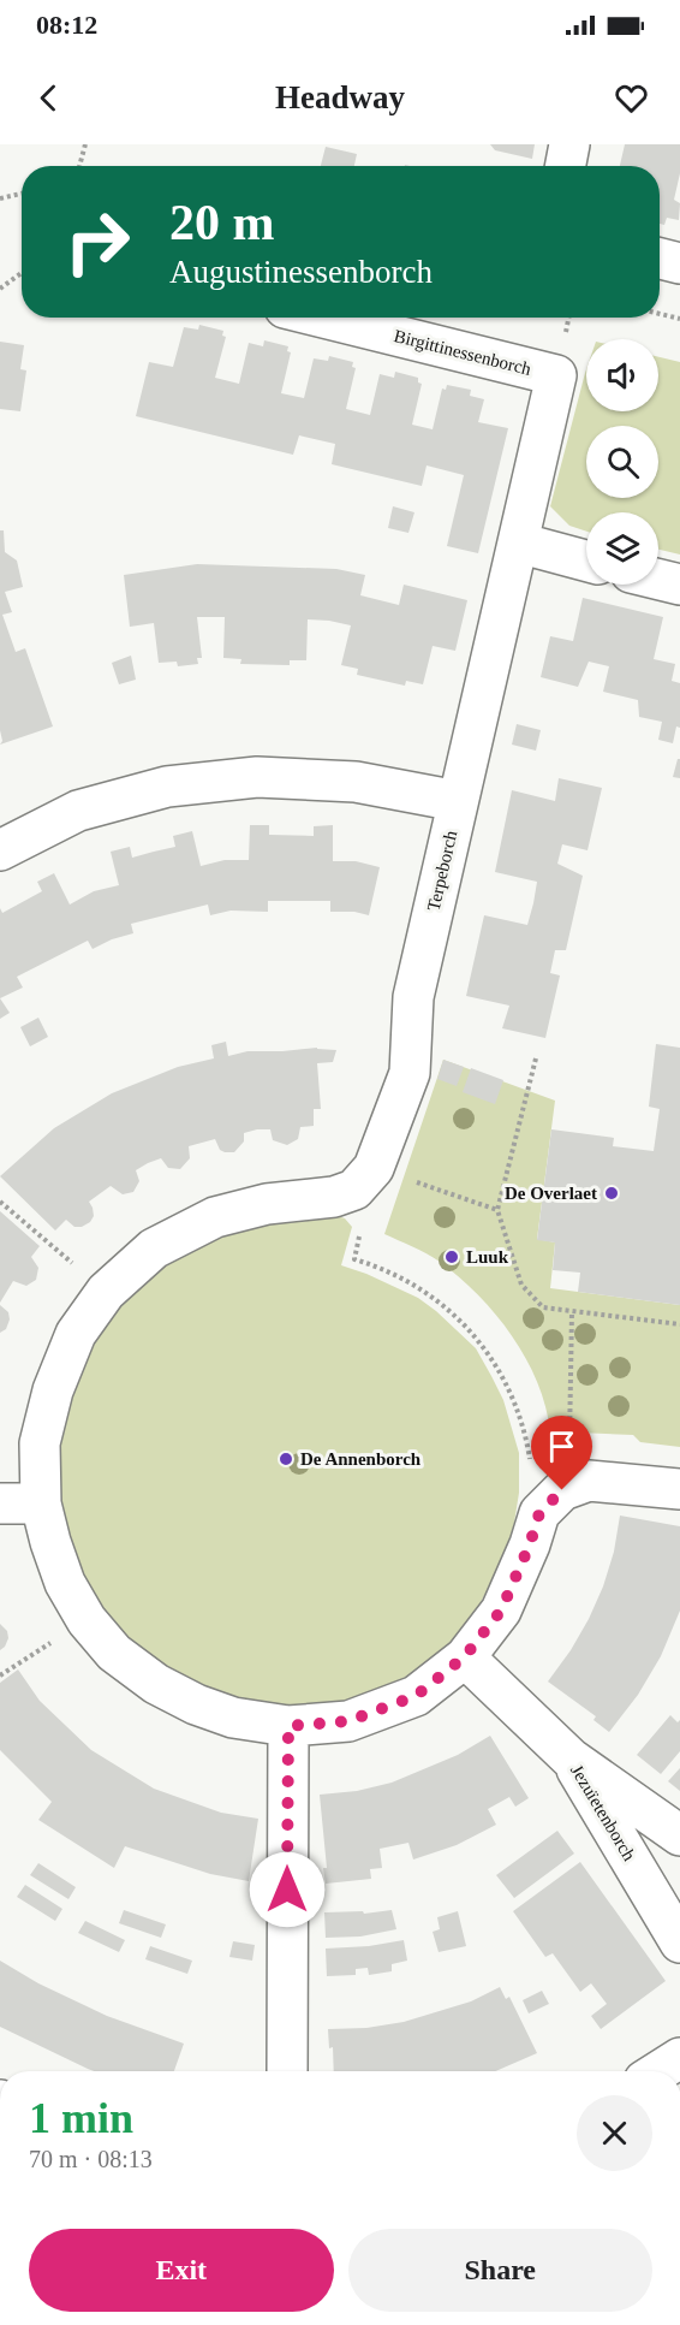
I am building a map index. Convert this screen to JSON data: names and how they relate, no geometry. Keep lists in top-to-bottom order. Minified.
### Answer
{"streets":{"street":["Birgittinessenborch","Terpeborch","Jezuïetenborch"]},"crossings":[["Birgittinessenborch","Terpeborch"]],"places":["De Overlaet","Luuk","De Annenborch"],"page":{"status":"08:12","header":"Headway","turn":["20 m","Augustinessenborch"],"heading":["1 min","70 m · 08:13"],"buttons":["Exit","Share"]}}
